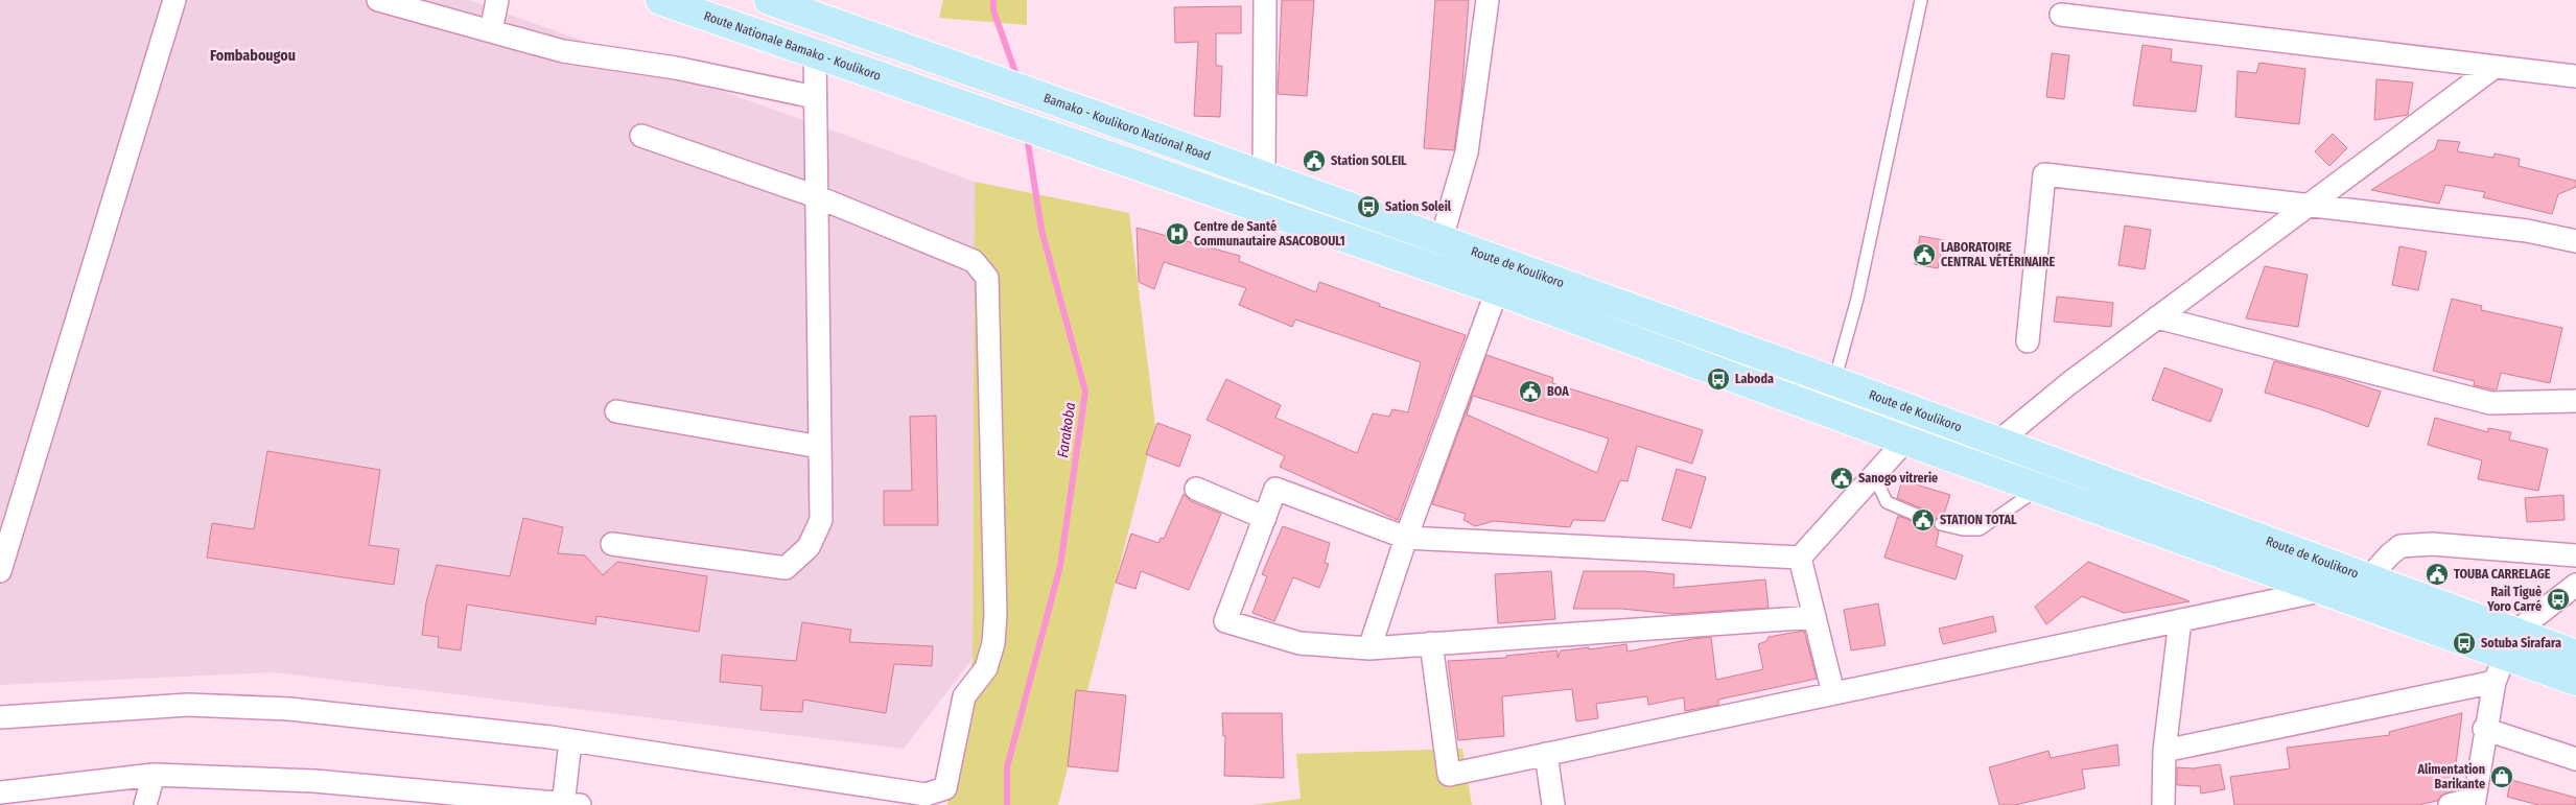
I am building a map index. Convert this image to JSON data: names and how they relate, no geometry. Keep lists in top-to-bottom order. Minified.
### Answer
{"streets":{"main road":["Route Nationale Bamako - Koulikoro","Bamako - Koulikoro National Road","Route de Koulikoro"]},"crossings":[["Bamako - Koulikoro National Road","Route de Koulikoro"]],"districts":["Fombabougou"],"water":["Farakoba"],"places":{"public building":["Station SOLEIL","LABORATOIRE CENTRAL VÉTÉRINAIRE","BOA","Sanogo vitrerie","STATION TOTAL","TOUBA CARRELAGE"],"bus stop":["Sation Soleil","Laboda","Rail Tiguè Yoro Carré","Sotuba Sirafara"],"hospital":["Centre de Santé Communautaire ASACOBOUL1"],"shop":["Alimentation Barikante"]}}
